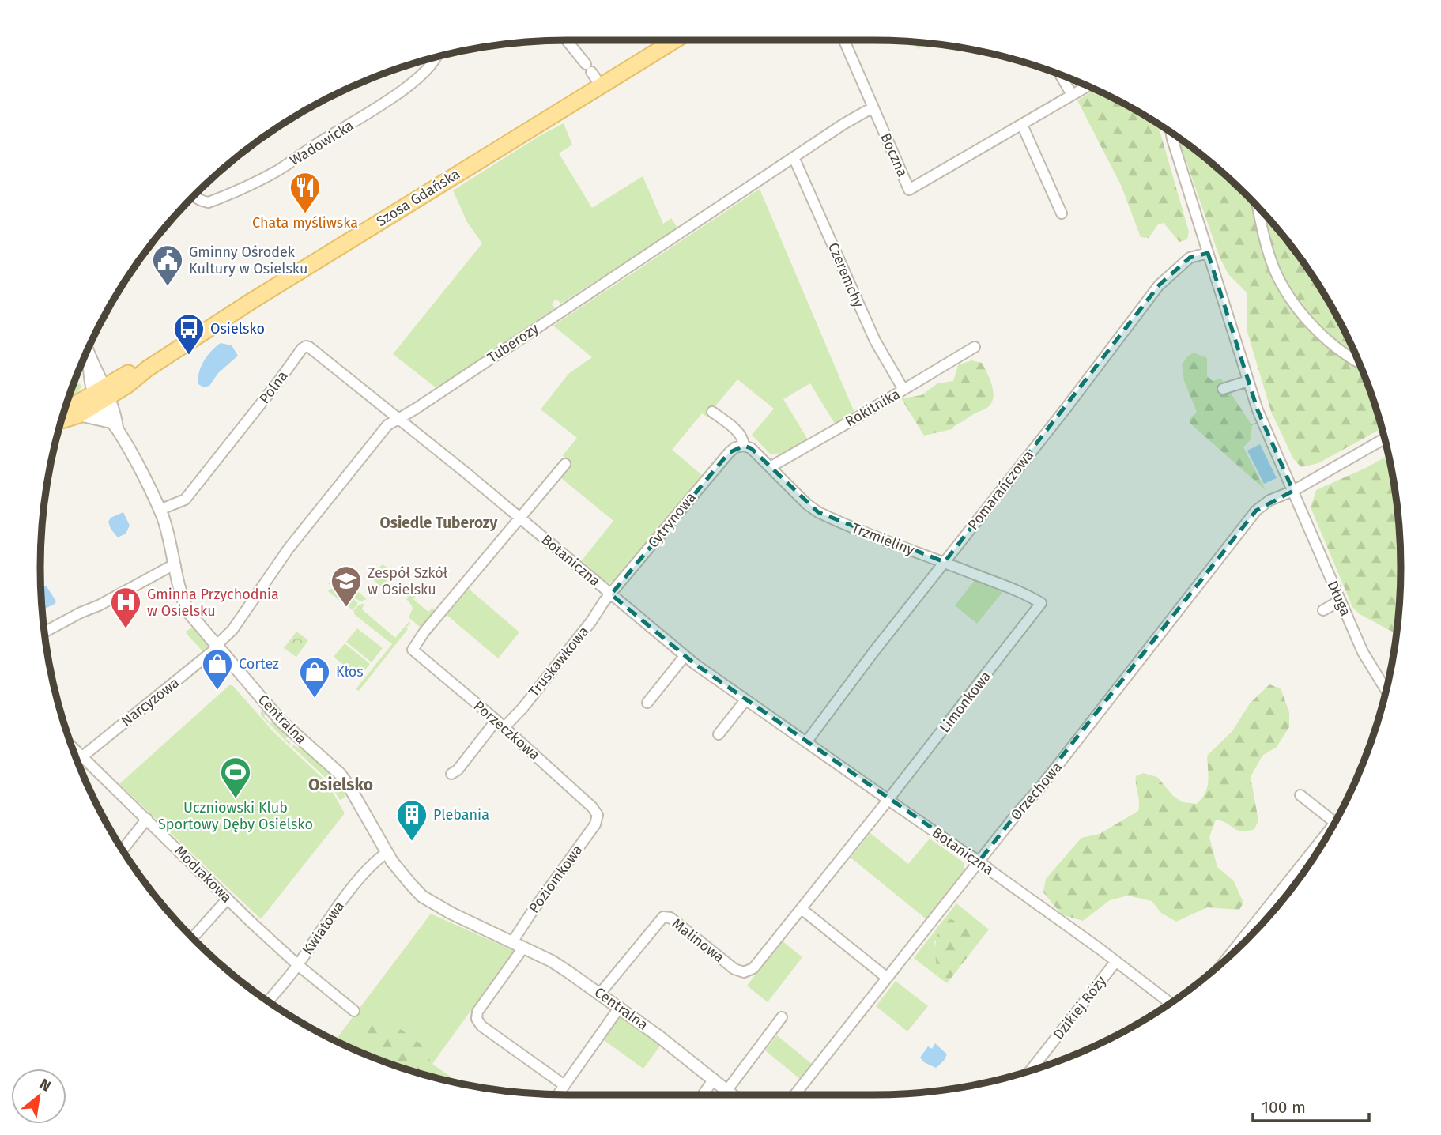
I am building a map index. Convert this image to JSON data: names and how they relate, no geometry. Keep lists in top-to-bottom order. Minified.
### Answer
{"streets":{"main road":["Szosa Gdańska"],"street":["Wadowicka","Boczna","Czeremchy","Tuberozy","Polna","Rokitnika","Pomarańczowa","Cytrynowa","Trzmieliny","Botaniczna","Długa","Truskawkowa","Narcyzowa","Limonkowa","Centralna","Porzeczkowa","Orzechowa","Modrakowa","Poziomkowa","Kwiatowa","Malinowa","Dzikiej Róży"]},"crossings":[["Boczna","Tuberozy"],["Szosa Gdańska","Centralna"],["Czeremchy","Tuberozy"],["Czeremchy","Rokitnika"],["Tuberozy","Polna"],["Tuberozy","Botaniczna"],["Tuberozy","Narcyzowa"],["Tuberozy","Centralna"],["Polna","Botaniczna"],["Polna","Centralna"],["Rokitnika","Trzmieliny"],["Pomarańczowa","Trzmieliny"],["Pomarańczowa","Botaniczna"],["Pomarańczowa","Długa"],["Cytrynowa","Trzmieliny"],["Cytrynowa","Botaniczna"],["Cytrynowa","Truskawkowa"],["Trzmieliny","Limonkowa"],["Botaniczna","Truskawkowa"],["Botaniczna","Limonkowa"],["Botaniczna","Porzeczkowa"],["Botaniczna","Orzechowa"],["Botaniczna","Malinowa"],["Botaniczna","Dzikiej Róży"],["Długa","Orzechowa"],["Truskawkowa","Porzeczkowa"],["Narcyzowa","Centralna"],["Narcyzowa","Modrakowa"],["Limonkowa","Malinowa"],["Centralna","Poziomkowa"],["Centralna","Kwiatowa"],["Centralna","Malinowa"],["Porzeczkowa","Poziomkowa"],["Modrakowa","Kwiatowa"]],"districts":["Osiedle Tuberozy","Osielsko"],"places":{"restaurant":["Chata myśliwska"],"public building":["Gminny Ośrodek Kultury w Osielsku"],"bus stop":["Osielsko"],"school or university":["Zespół Szkół w Osielsku"],"hospital":["Gminna Przychodnia w Osielsku"],"shop":["Cortez","Kłos"],"sports":["Uczniowski Klub Sportowy Dęby Osielsko"],"building":["Plebania"]},"scale_bar":"100 m","north":"top right"}
